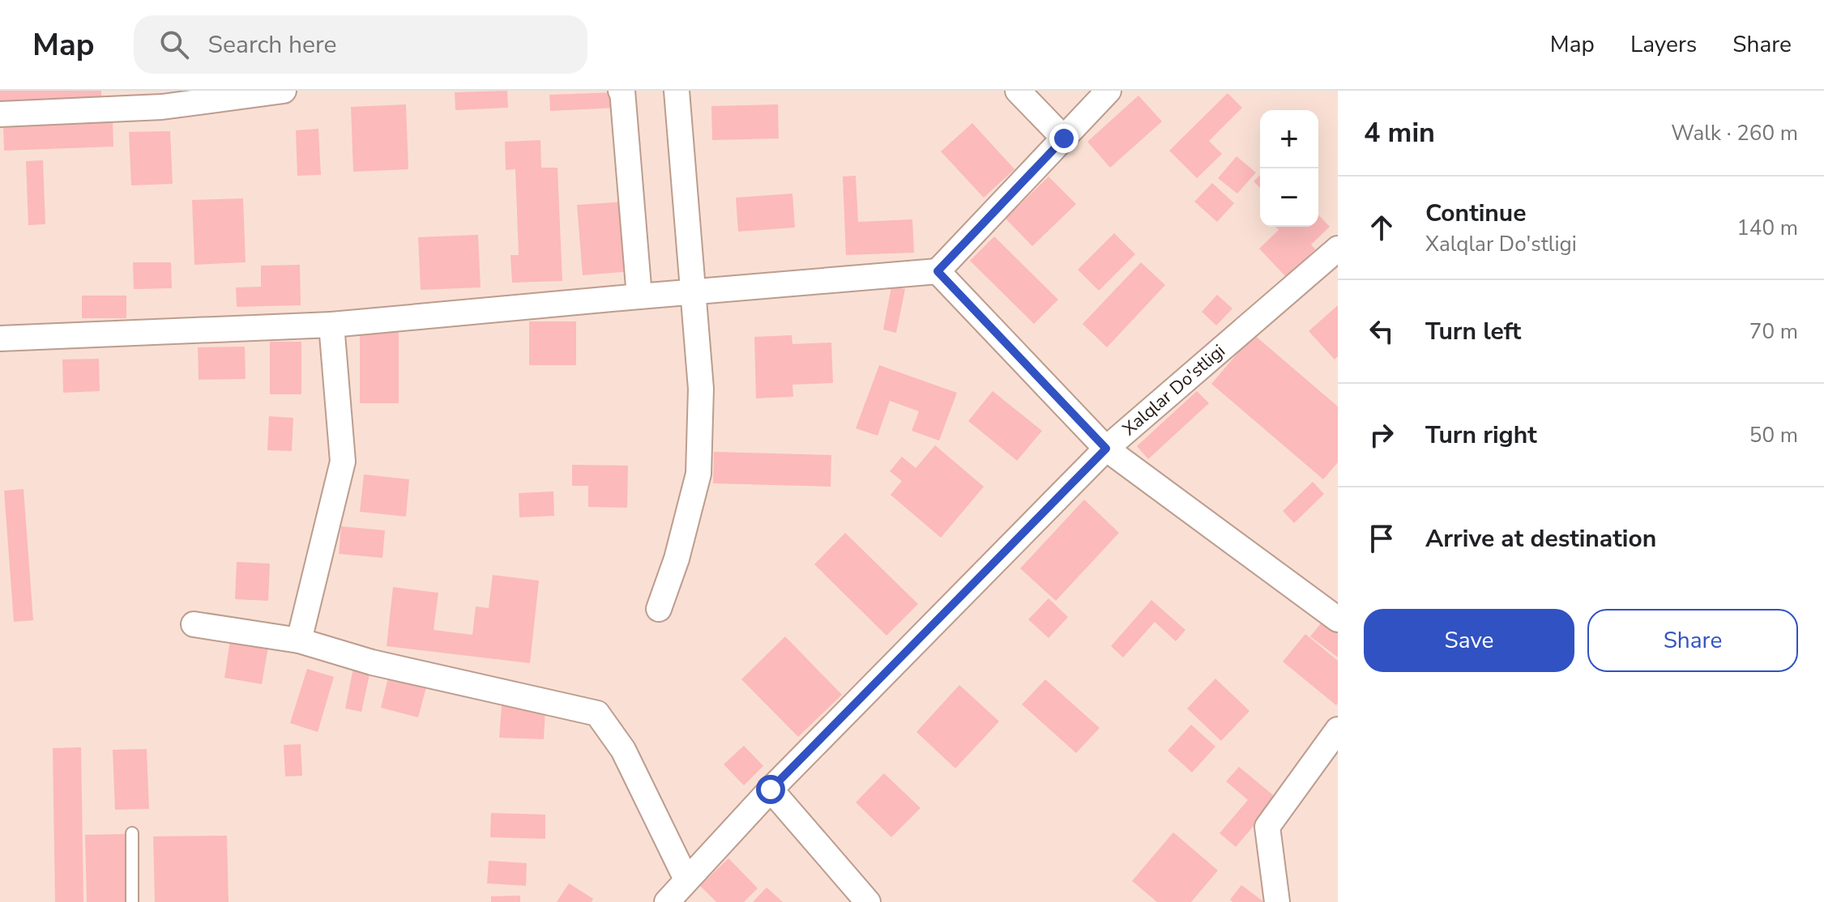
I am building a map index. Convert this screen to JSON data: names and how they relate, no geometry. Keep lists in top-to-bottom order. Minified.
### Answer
{"streets":{"street":["Xalqlar Do'stligi"]},"page":{"header":"Map","search":"Search here","nav":["Map","Layers","Share"],"heading":["4 min","Walk · 260 m"],"map_buttons":["+","−"],"list":[["Continue","Xalqlar Do'stligi","140 m"],["Turn left","70 m"],["Turn right","50 m"],"Arrive at destination"],"buttons":["Save","Share"]}}
